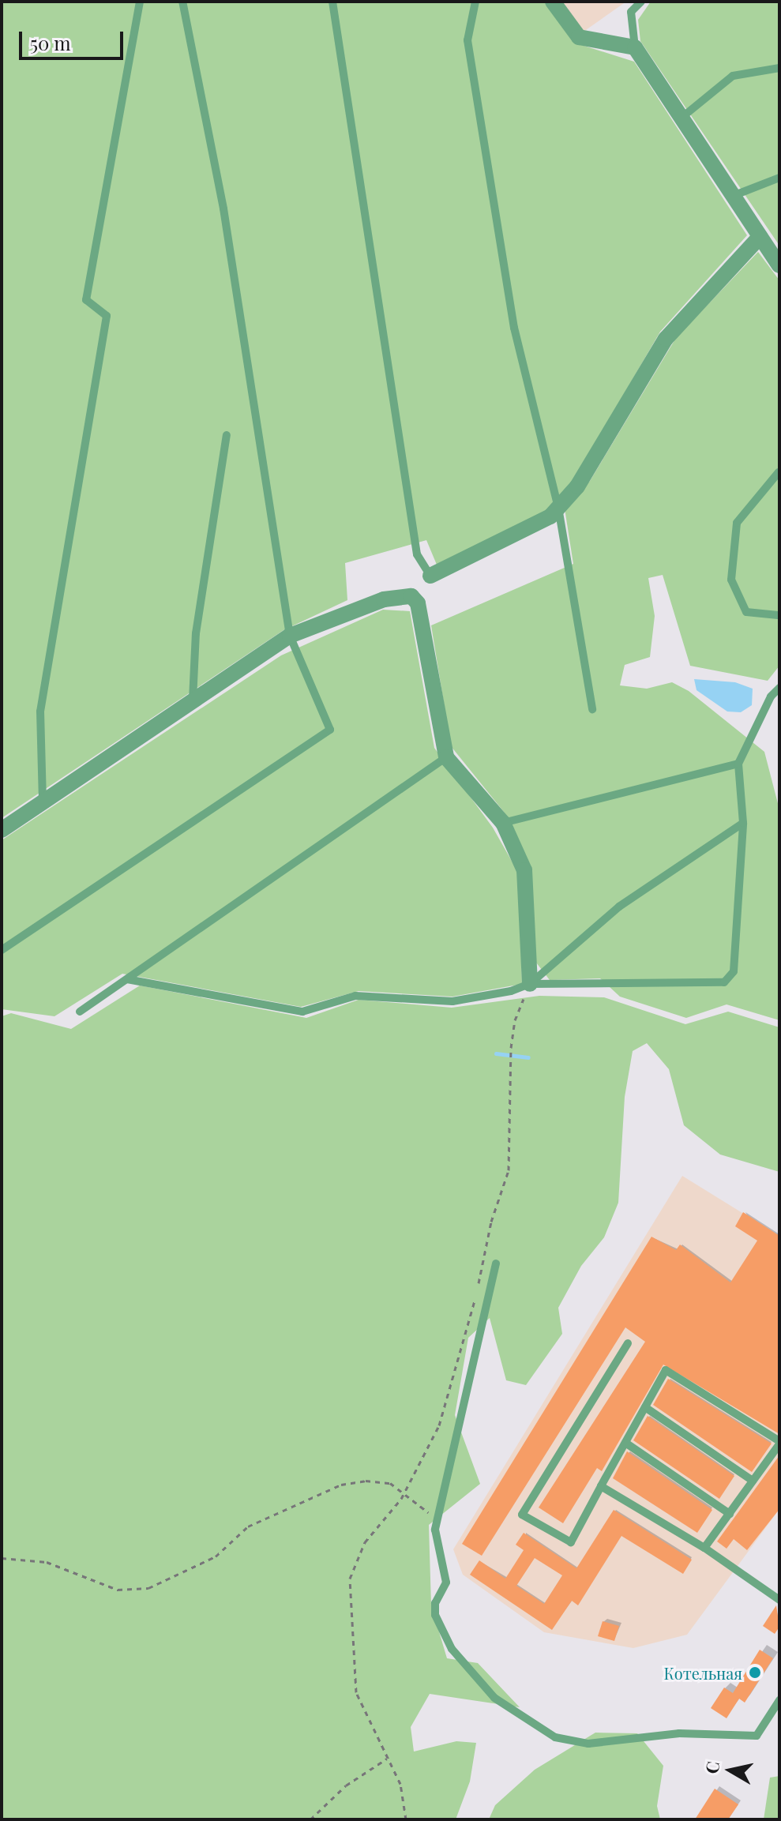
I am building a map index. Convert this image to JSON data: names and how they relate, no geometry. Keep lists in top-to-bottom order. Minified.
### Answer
{"places":["Котельная"],"scale_bar":"50 m","north":"left"}
